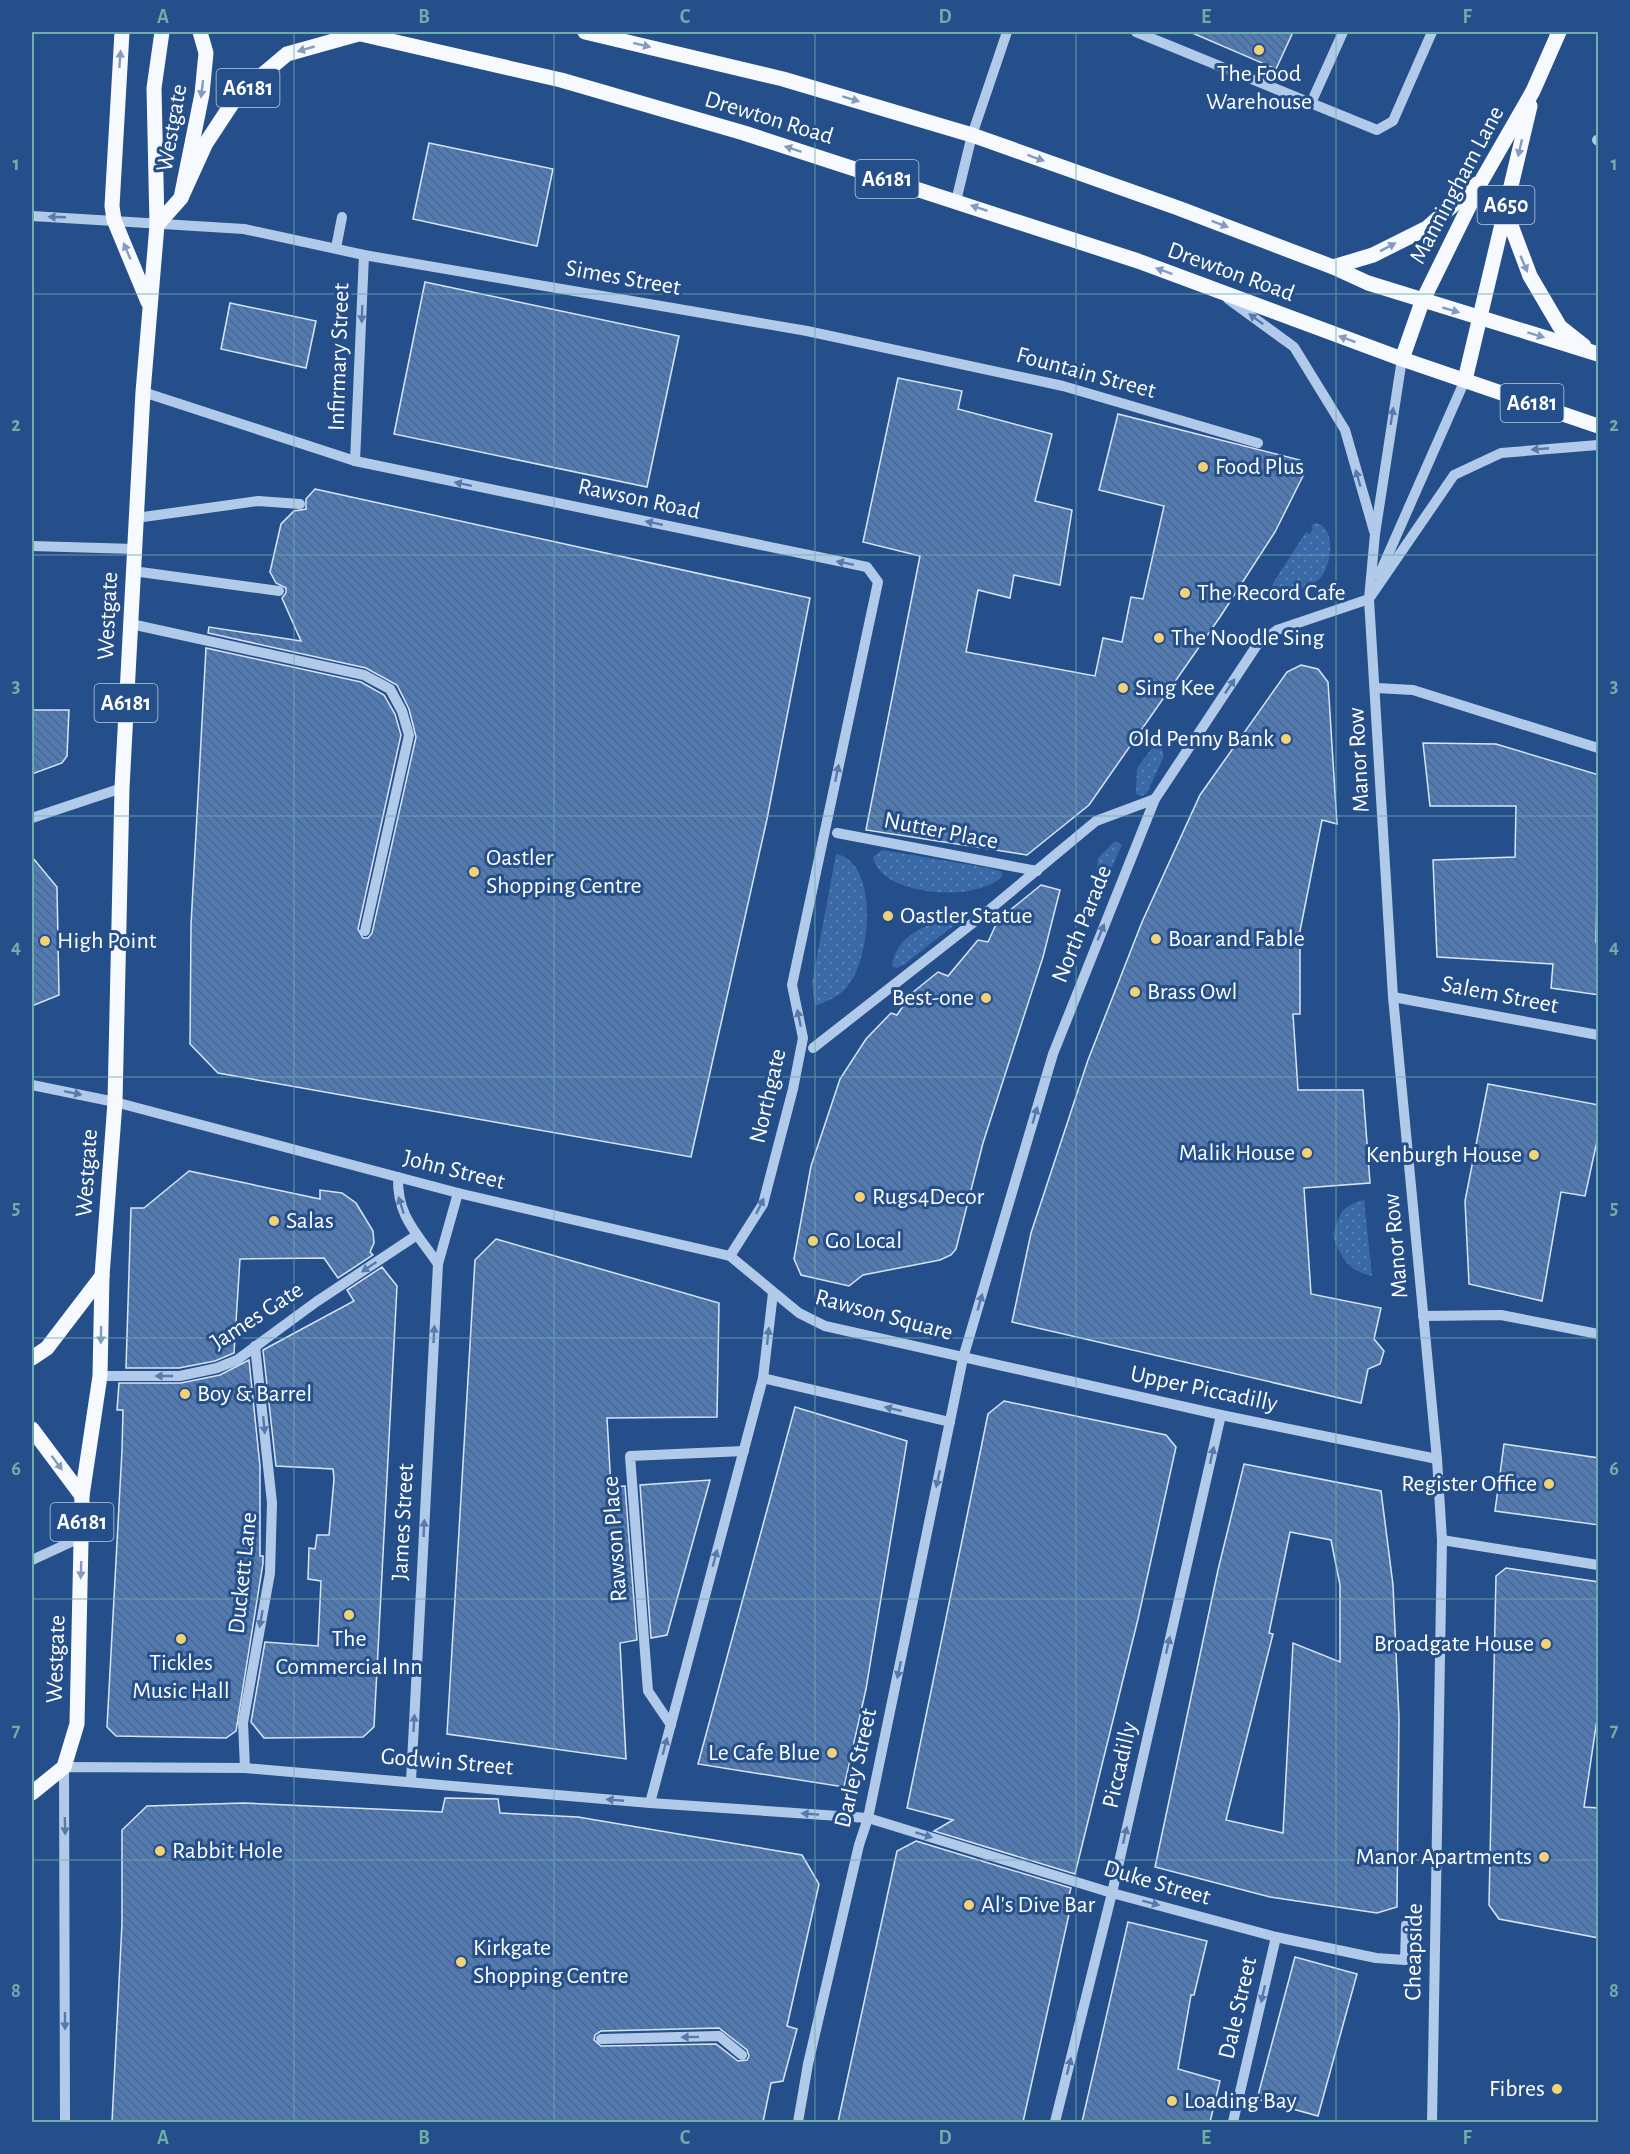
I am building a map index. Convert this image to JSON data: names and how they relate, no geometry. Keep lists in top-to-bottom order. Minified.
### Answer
{"streets":{"main road":["A6181","Drewton Road","Westgate","Manningham Lane","A650"],"street":["Simes Street","Infirmary Street","Fountain Street","Rawson Road","Manor Row","Nutter Place","North Parade","Salem Street","Northgate","John Street","Rawson Square","James Gate","Upper Piccadilly","James Street","Rawson Place","Duckett Lane","Godwin Street","Piccadilly","Darley Street","Duke Street","Cheapside","Dale Street"]},"crossings":[["A6181","Drewton Road"],["A6181","Westgate"],["A6181","A650"],["A6181","Manor Row"],["Drewton Road","Manningham Lane"],["Drewton Road","A650"],["Drewton Road","Manor Row"],["Westgate","Simes Street"],["Westgate","Rawson Road"],["Westgate","John Street"],["Westgate","James Gate"],["Westgate","Godwin Street"],["Manningham Lane","A650"],["A650","Manor Row"],["Simes Street","Infirmary Street"],["Simes Street","Fountain Street"],["Infirmary Street","Rawson Road"],["Rawson Road","Northgate"],["Manor Row","North Parade"],["Manor Row","Salem Street"],["Manor Row","Upper Piccadilly"],["Manor Row","Cheapside"],["Nutter Place","Northgate"],["North Parade","Northgate"],["North Parade","Rawson Square"],["North Parade","Upper Piccadilly"],["Northgate","John Street"],["John Street","Rawson Square"],["John Street","James Street"],["Rawson Square","Upper Piccadilly"],["Rawson Square","Darley Street"],["James Gate","Duckett Lane"],["Upper Piccadilly","Piccadilly"],["James Street","Godwin Street"],["Duckett Lane","Godwin Street"],["Godwin Street","Darley Street"],["Godwin Street","Duke Street"],["Piccadilly","Duke Street"],["Darley Street","Duke Street"],["Duke Street","Dale Street"]],"one_way":["Infirmary Street","North Parade","Northgate","James Gate","James Street","Duckett Lane","Godwin Street","Piccadilly","Darley Street","Duke Street","Dale Street"],"places":["The Food Warehouse","Food Plus","The Record Cafe","The Noodle Sing","Sing Kee","Old Penny Bank","Oastler Shopping Centre","Oastler Statue","Boar and Fable","High Point","Brass Owl","Best-one","Malik House","Kenburgh House","Rugs4Decor","Salas","Go Local","Boy & Barrel","Register Office","The Commercial Inn","Tickles Music Hall","Broadgate House","Le Cafe Blue","Rabbit Hole","Manor Apartments","Al's Dive Bar","Kirkgate Shopping Centre","Fibres","Loading Bay"],"grid":{"columns":["A","B","C","D","E","F"],"rows":["1","2","3","4","5","6","7","8"]}}
